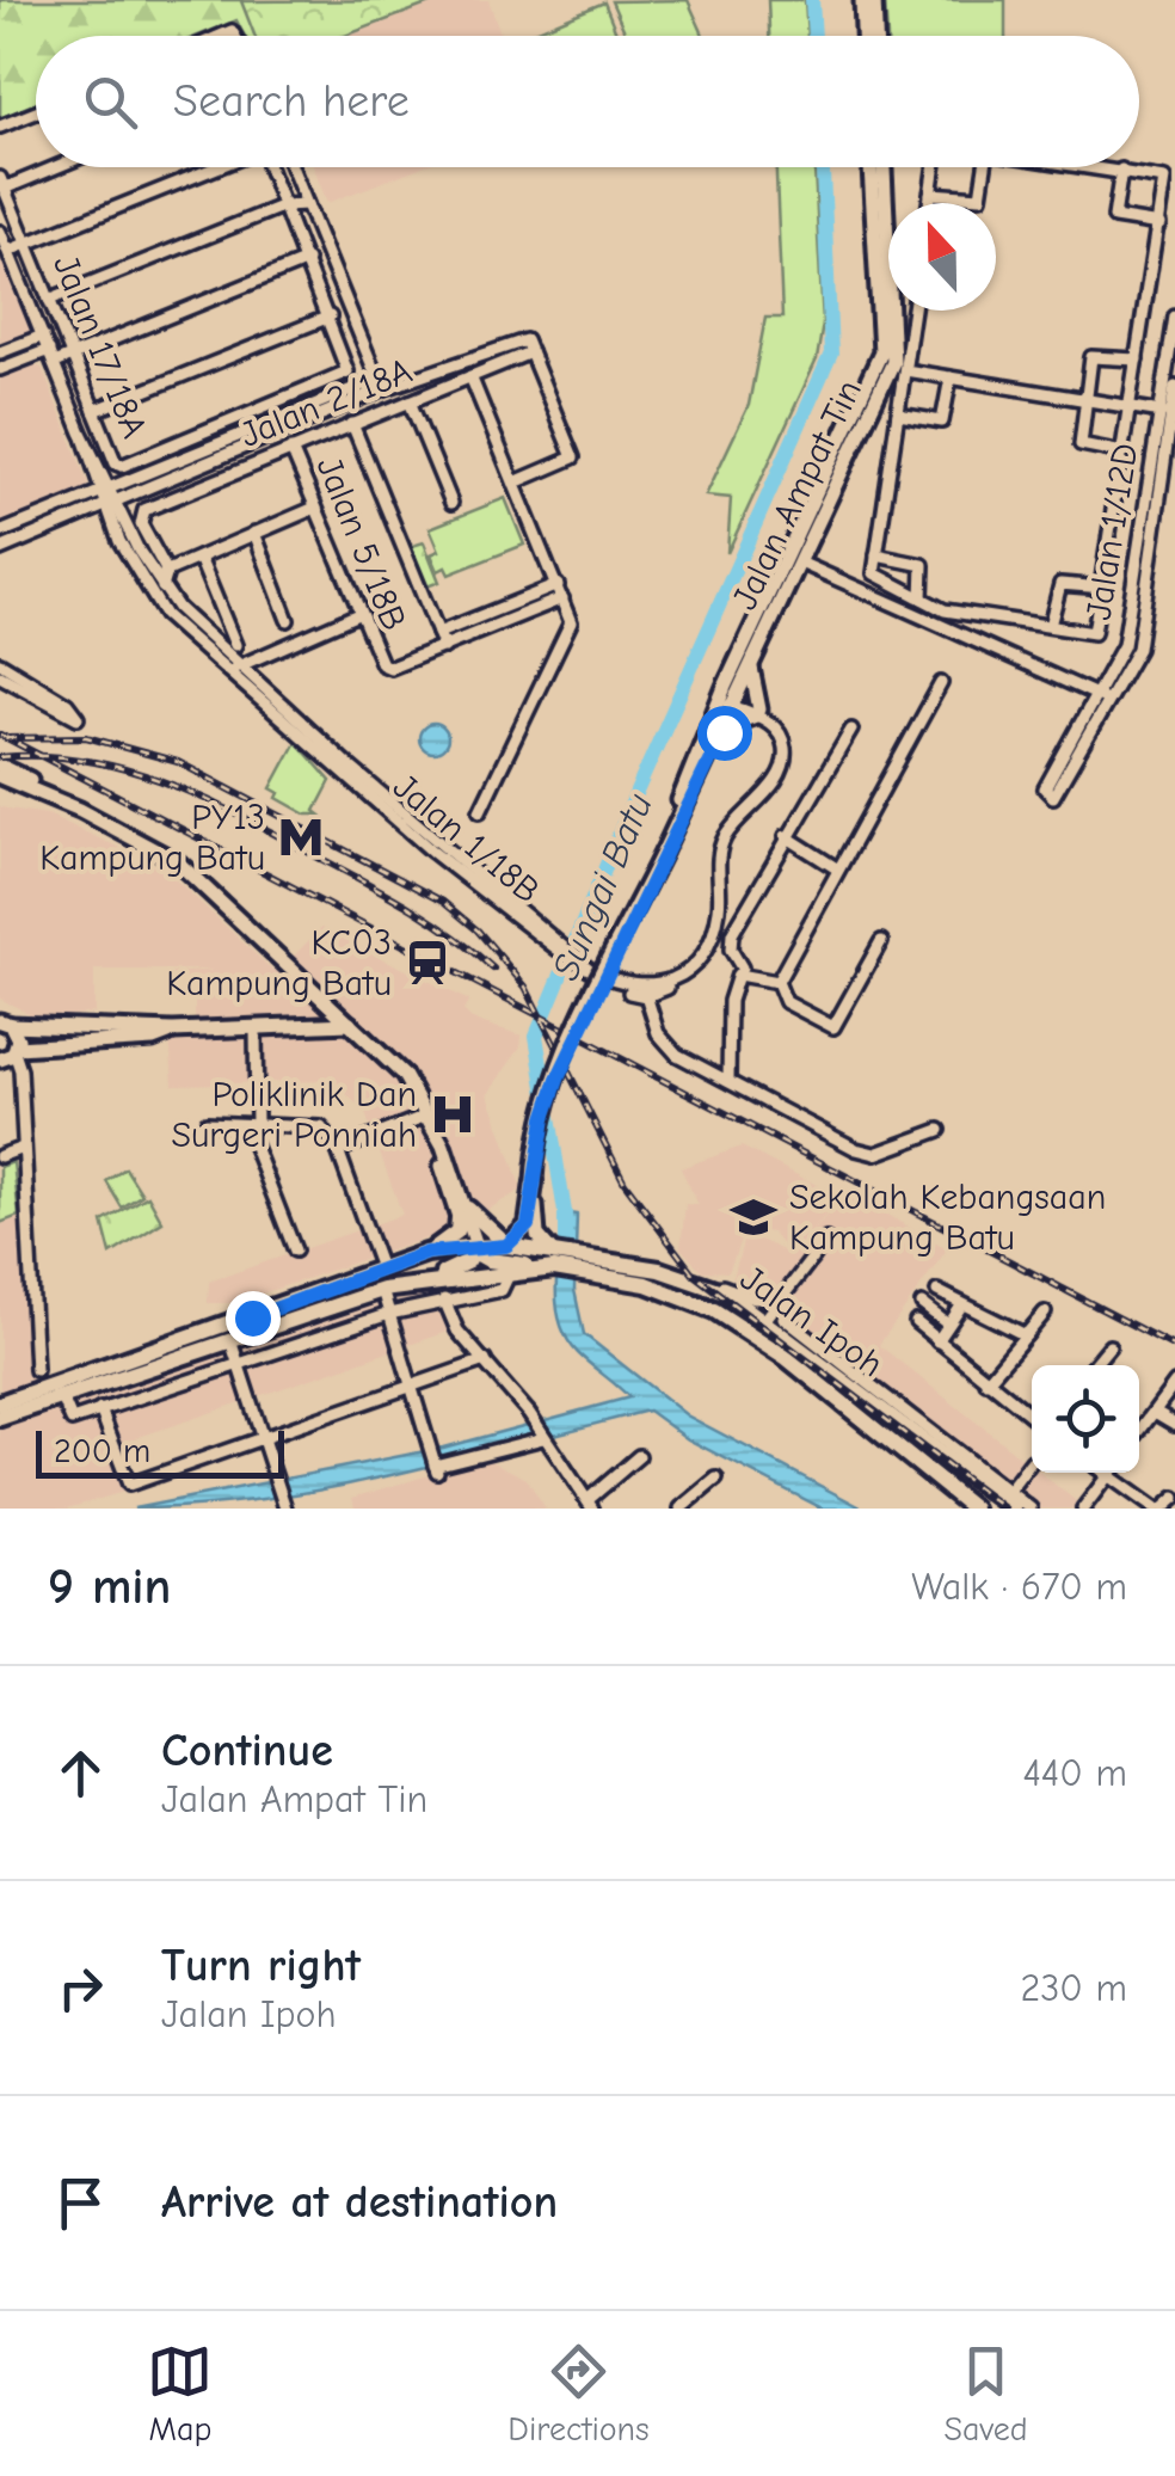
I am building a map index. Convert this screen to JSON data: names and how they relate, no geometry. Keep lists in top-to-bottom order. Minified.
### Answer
{"streets":{"main road":["Jalan Ipoh"],"street":["Jalan 17/18A","Jalan 2/18A","Jalan Ampat Tin","Jalan 1/12D","Jalan 5/18B","Jalan 1/18B"]},"crossings":[["Jalan 2/18A","Jalan 5/18B"],["Jalan 2/18A","Jalan 1/18B"],["Jalan Ampat Tin","Jalan Ipoh"]],"water":["Sungai Batu"],"places":{"metro station":["PY13 Kampung Batu"],"station":["KC03 Kampung Batu"],"hospital":["Poliklinik Dan Surgeri Ponniah"],"school or university":["Sekolah Kebangsaan Kampung Batu"]},"scale_bar":"200 m","north":"top","page":{"search":"Search here","scale":"200 m","heading":["9 min","Walk · 670 m"],"list":[["Continue","Jalan Ampat Tin","440 m"],["Turn right","Jalan Ipoh","230 m"],"Arrive at destination"],"nav":["Map","Directions","Saved"]}}
